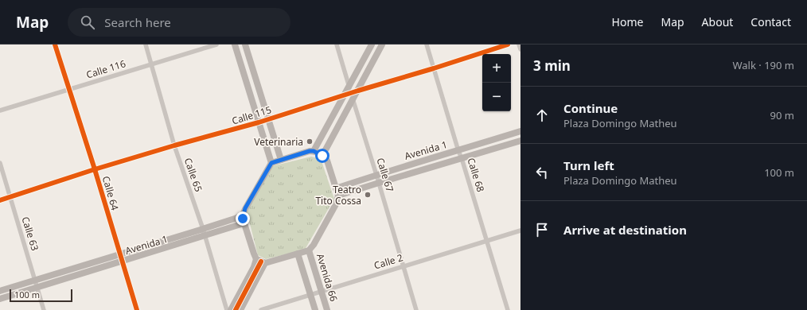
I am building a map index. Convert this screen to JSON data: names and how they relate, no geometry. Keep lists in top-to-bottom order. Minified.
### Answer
{"streets":{"main road":["Avenida 1","Avenida 66"],"street":["Calle 116","Calle 115","Calle 65","Calle 67","Calle 68","Calle 64","Calle 63","Calle 2"]},"crossings":[["Calle 116","Calle 65"],["Calle 116","Calle 64"],["Calle 115","Calle 65"],["Calle 115","Calle 67"],["Calle 115","Calle 68"],["Calle 115","Calle 64"],["Calle 115","Calle 63"],["Avenida 1","Calle 65"],["Avenida 1","Calle 67"],["Avenida 1","Calle 68"],["Avenida 1","Calle 64"],["Avenida 1","Calle 63"],["Avenida 1","Avenida 66"],["Calle 67","Calle 2"],["Calle 68","Calle 2"],["Calle 2","Avenida 66"]],"places":["Veterinaria","Teatro Tito Cossa"],"scale_bar":"100 m","page":{"header":"Map","search":"Search here","nav":["Home","Map","About","Contact"],"heading":["3 min","Walk · 190 m"],"map_buttons":["+","−"],"list":[["Continue","Plaza Domingo Matheu","90 m"],["Turn left","Plaza Domingo Matheu","100 m"],"Arrive at destination"],"scale":"100 m"}}
